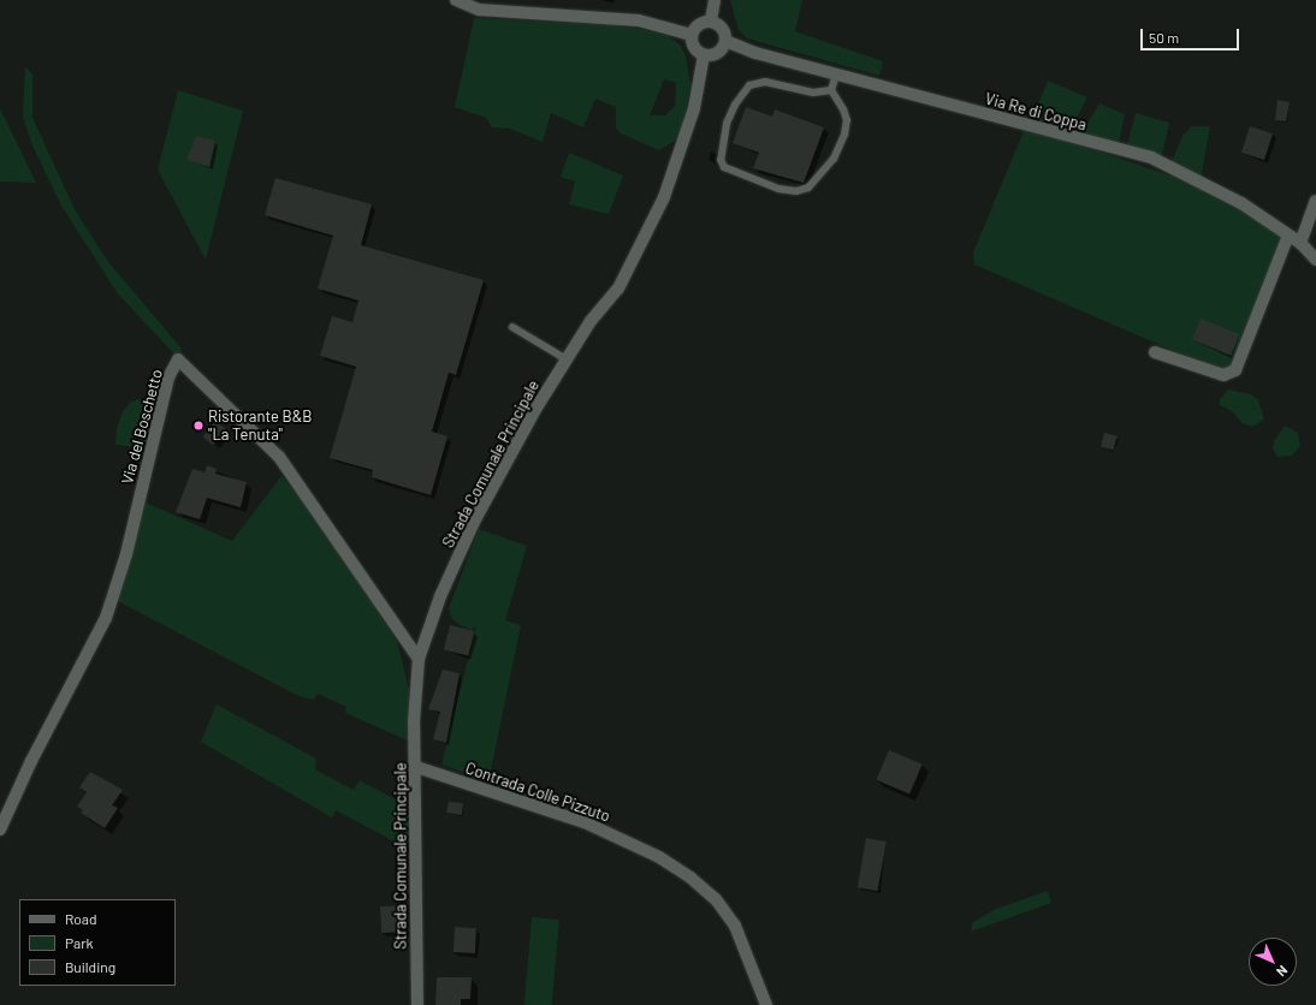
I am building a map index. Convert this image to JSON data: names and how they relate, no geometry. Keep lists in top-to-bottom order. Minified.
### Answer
{"streets":{"street":["Via Re di Coppa","Via del Boschetto","Strada Comunale Principale","Contrada Colle Pizzuto"]},"crossings":[["Via Re di Coppa","Strada Comunale Principale"],["Via del Boschetto","Strada Comunale Principale"],["Strada Comunale Principale","Contrada Colle Pizzuto"]],"places":["Ristorante B&B \"La Tenuta\""],"legend":["Road","Park","Building"],"scale_bar":"50 m","north":"bottom right"}
